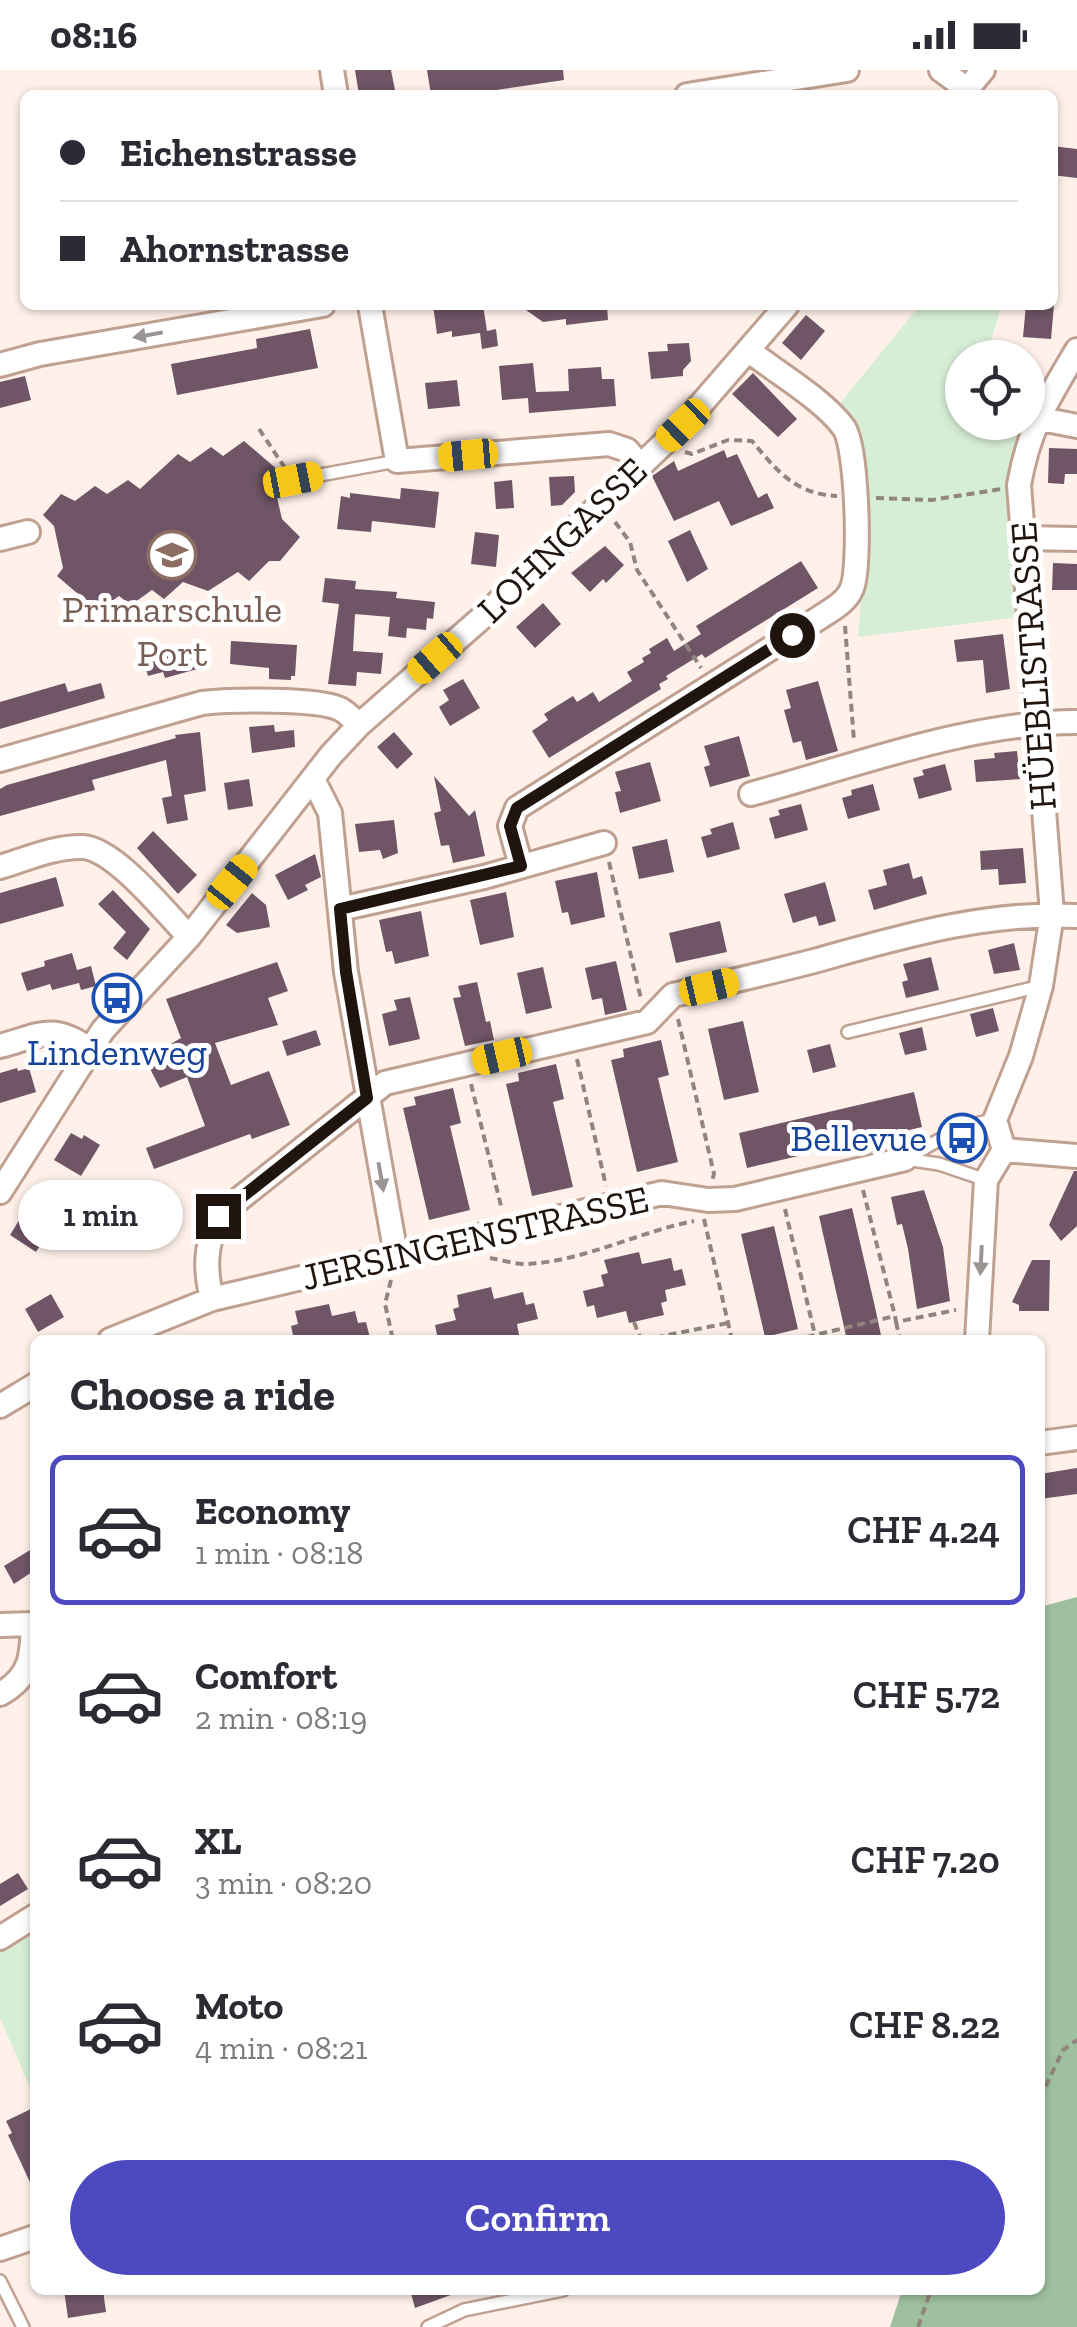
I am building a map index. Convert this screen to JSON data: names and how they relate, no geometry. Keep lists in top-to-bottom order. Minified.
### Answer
{"streets":{"street":["LOHNGASSE","HÜEBLISTRASSE","JERSINGENSTRASSE"]},"places":{"school or university":["Primarschule Port"],"bus stop":["Lindenweg","Bellevue"]},"page":{"status":"08:16","banner":["Eichenstrasse","Ahornstrasse"],"bubble":"1 min","heading":"Choose a ride","list":[{"name":"Economy","note":"1 min · 08:18","value":"CHF 4.24"},{"name":"Comfort","note":"2 min · 08:19","value":"CHF 5.72"},{"name":"XL","note":"3 min · 08:20","value":"CHF 7.20"},{"name":"Moto","note":"4 min · 08:21","value":"CHF 8.22"}],"buttons":"Confirm"}}
